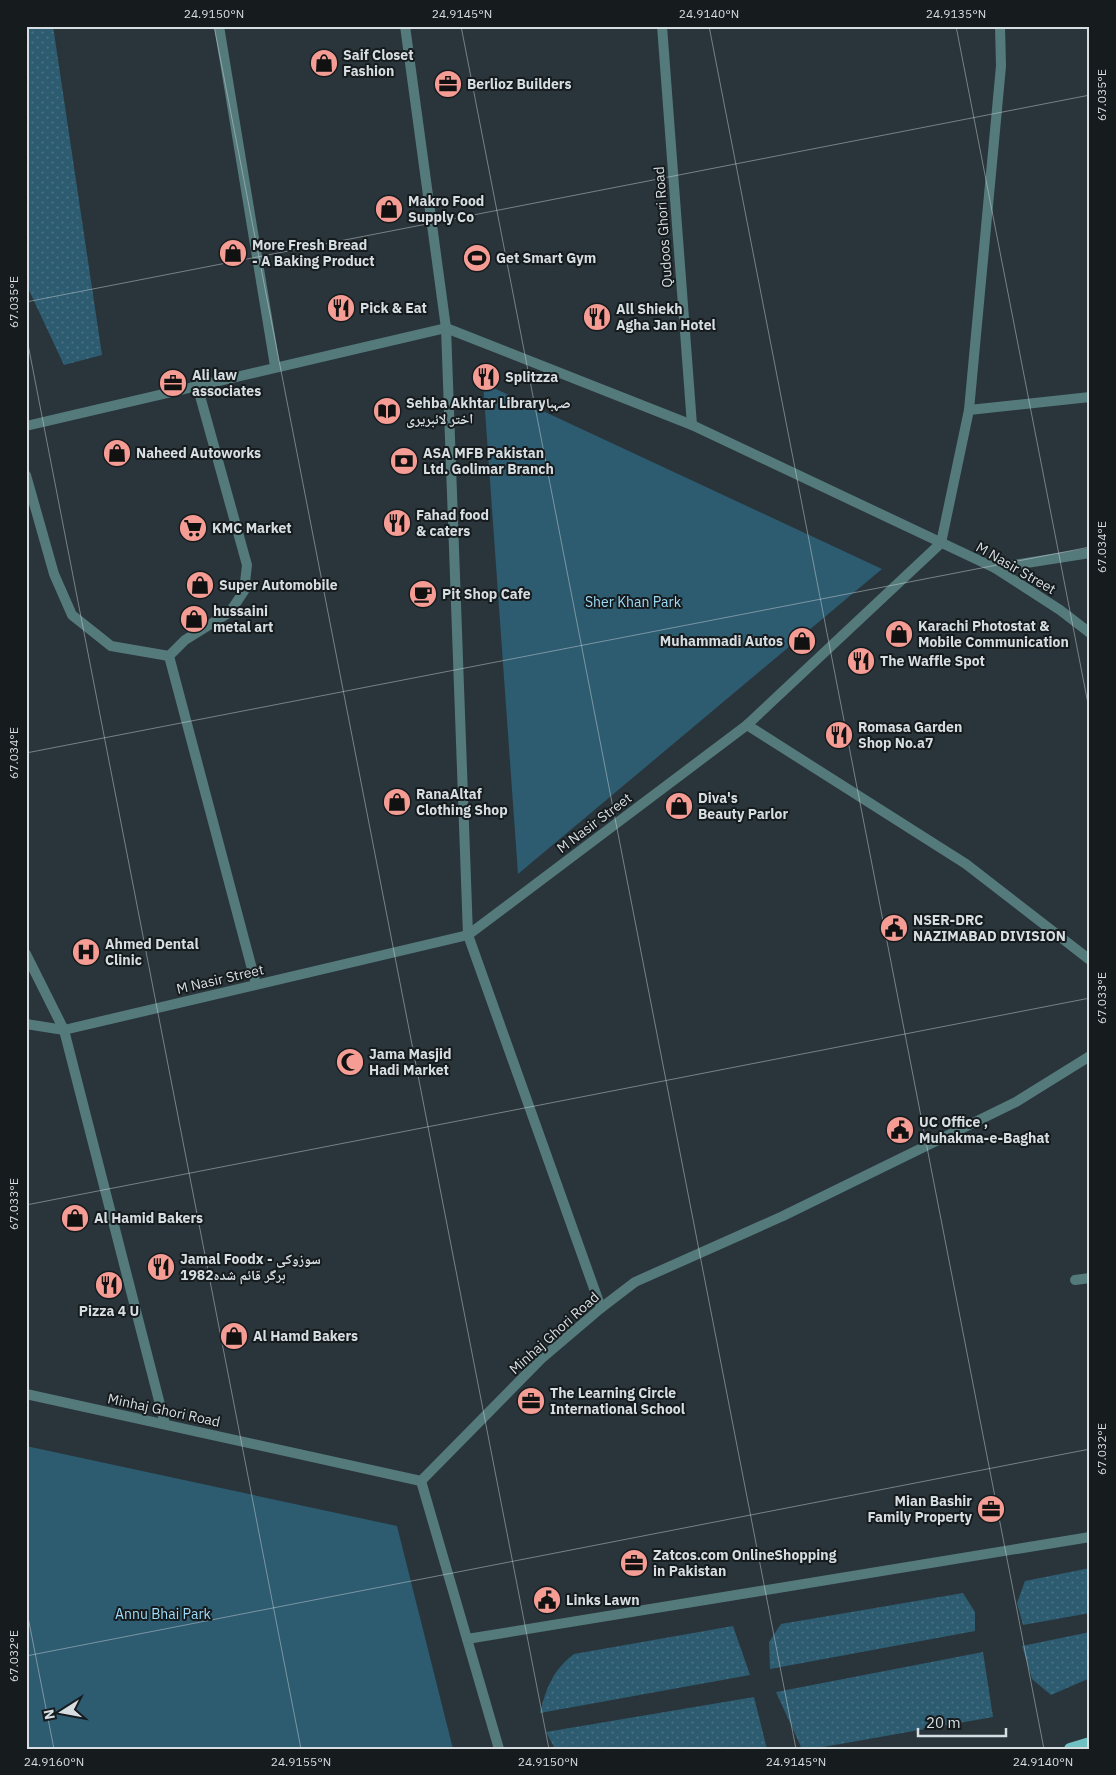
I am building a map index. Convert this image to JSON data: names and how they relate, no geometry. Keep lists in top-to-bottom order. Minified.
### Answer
{"streets":{"street":["Qudoos Ghori Road","M Nasir Street","Minhaj Ghori Road"]},"parks":["Sher Khan Park","Annu Bhai Park"],"places":{"shop":["Saif Closet Fashion","Makro Food Supply Co","More Fresh Bread - A Baking Product","Naheed Autoworks","Super Automobile","hussaini metal art","Karachi Photostat & Mobile Communication","Muhammadi Autos","RanaAltaf Clothing Shop","Diva's Beauty Parlor","Al Hamid Bakers","Al Hamd Bakers"],"office":["Berlioz Builders","Ali law associates","The Learning Circle International School","Mian Bashir Family Property","Zatcos.com OnlineShopping in Pakistan"],"sports":["Get Smart Gym"],"restaurant":["Pick & Eat","All Shiekh Agha Jan Hotel","Splitzza","Fahad food & caters","The Waffle Spot","Romasa Garden Shop No.a7","Jamal Foodx - سوزوکی برگر قائم شدہ1982","Pizza 4 U"],"library":["Sehba Akhtar Libraryصہبا اختر لائبریری"],"bank":["ASA MFB Pakistan Ltd. Golimar Branch"],"supermarket":["KMC Market"],"cafe":["Pit Shop Cafe"],"public building":["NSER-DRC NAZIMABAD DIVISION","UC Office , Muhakma-e-Baghat","Links Lawn"],"hospital":["Ahmed Dental Clinic"],"mosque":["Jama Masjid Hadi Market"]},"scale_bar":"20 m","north":"left","coordinates":["24.9150°N","24.9145°N","24.9140°N","24.9135°N","67.035°E","67.034°E","67.033°E","67.032°E","24.9160°N","24.9155°N"]}
